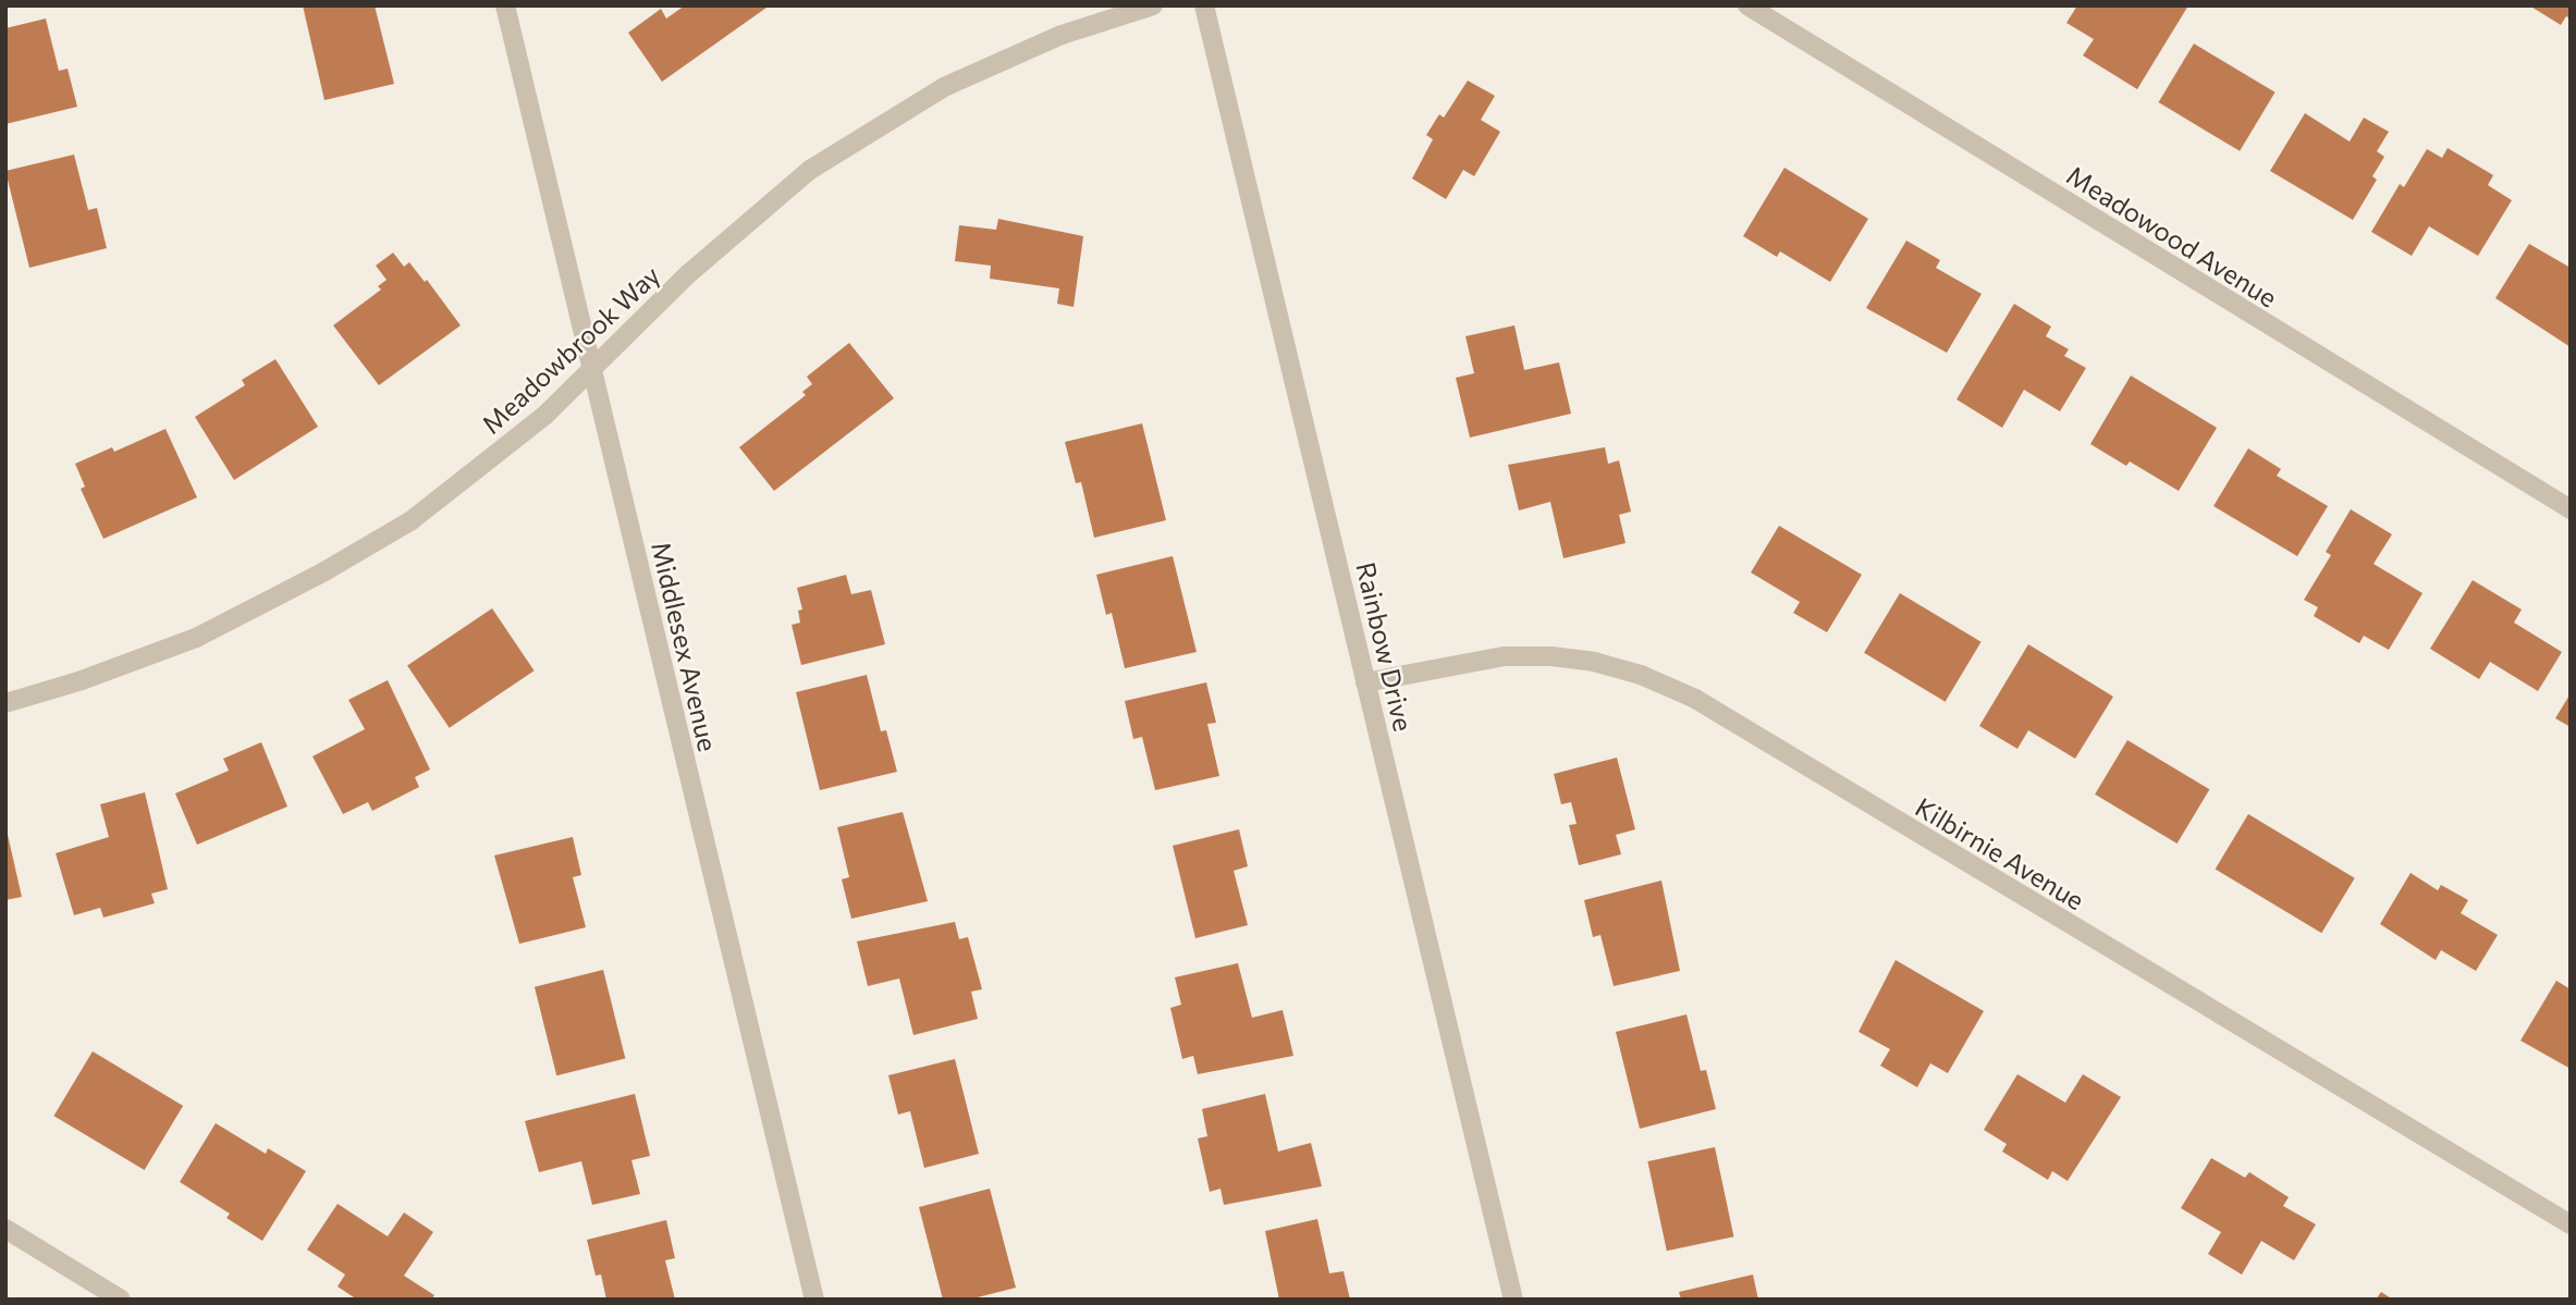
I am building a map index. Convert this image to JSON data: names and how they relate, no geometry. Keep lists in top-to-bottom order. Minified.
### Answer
{"streets":{"street":["Meadowood Avenue","Meadowbrook Way","Middlesex Avenue","Rainbow Drive","Kilbirnie Avenue"]},"crossings":[["Meadowbrook Way","Middlesex Avenue"],["Rainbow Drive","Kilbirnie Avenue"]]}
